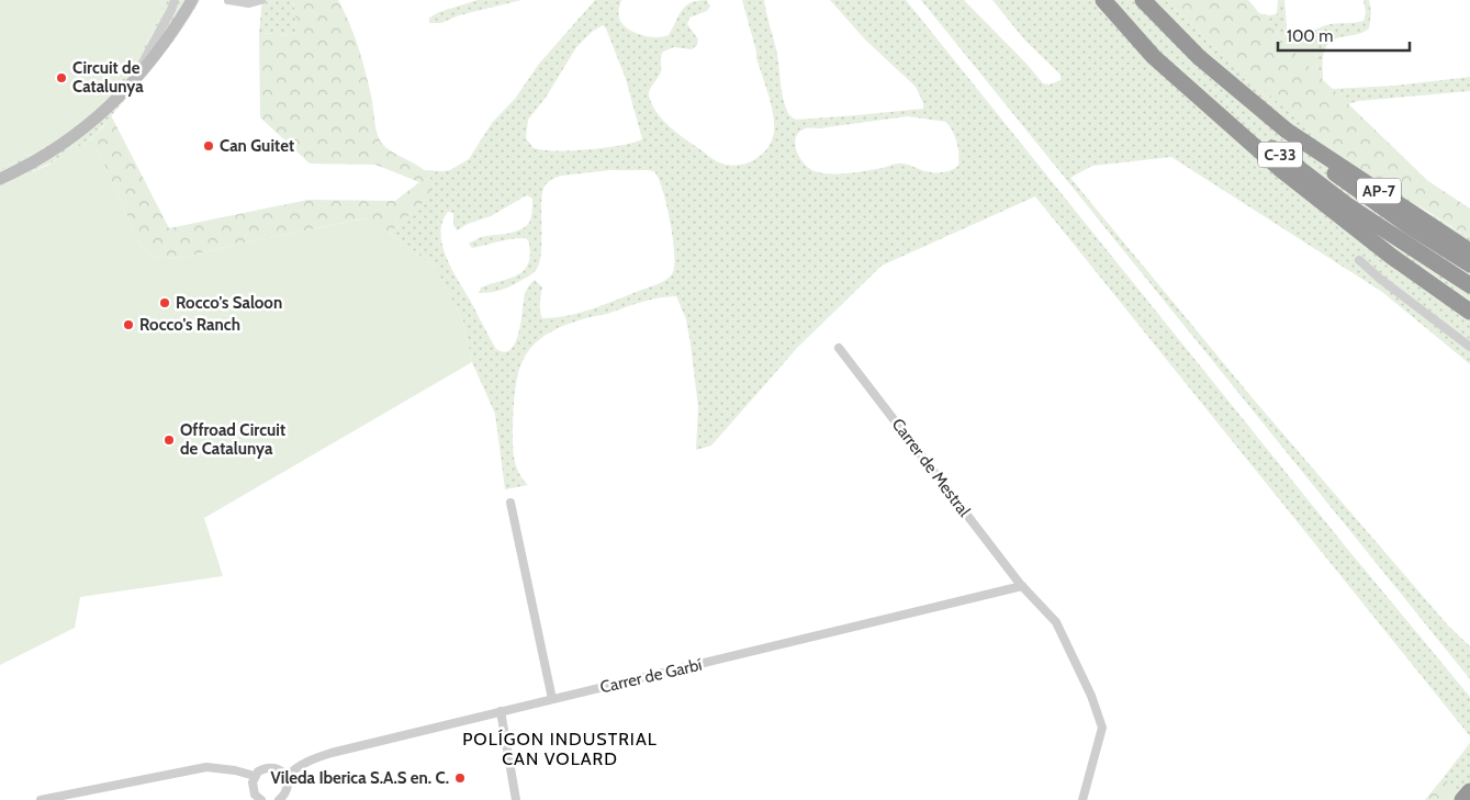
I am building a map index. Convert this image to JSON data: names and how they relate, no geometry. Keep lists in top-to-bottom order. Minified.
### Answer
{"streets":{"highway":["C-33","AP-7"],"street":["Carrer de Mestral","Carrer de Garbí"]},"crossings":[["C-33","AP-7"],["Carrer de Mestral","Carrer de Garbí"]],"districts":["POLÍGON INDUSTRIAL CAN VOLARD"],"places":["Circuit de Catalunya","Can Guitet","Rocco's Saloon","Rocco's Ranch","Offroad Circuit de Catalunya","Vileda Iberica S.A.S en. C."],"scale_bar":"100 m"}
